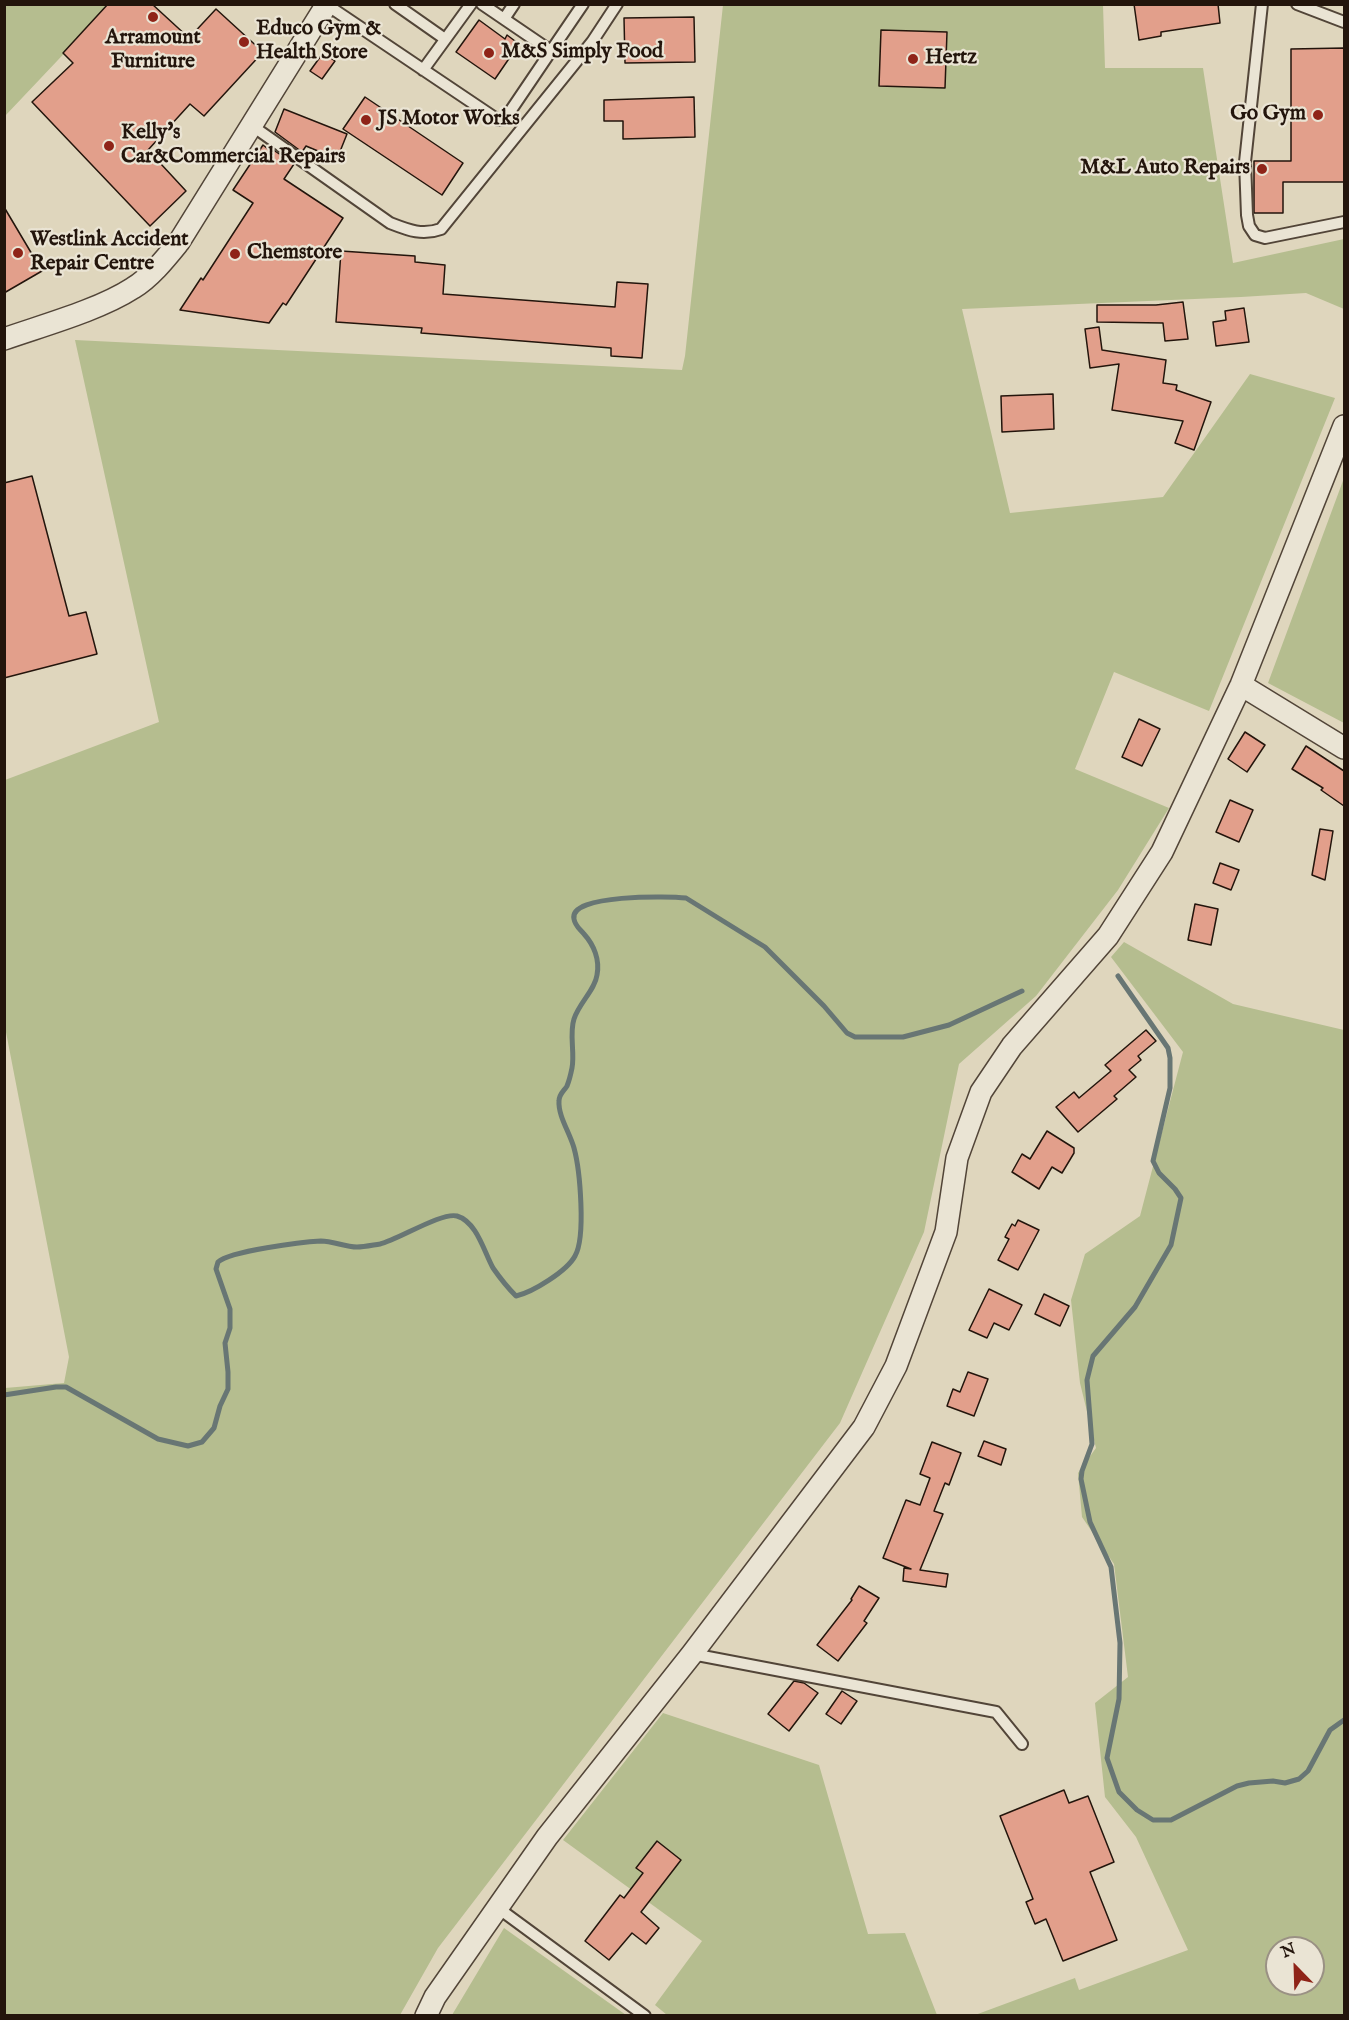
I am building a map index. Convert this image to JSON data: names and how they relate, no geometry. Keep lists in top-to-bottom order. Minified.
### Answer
{"places":["Arramount Furniture","Educo Gym & Health Store","M&S Simply Food","Hertz","Go Gym","JS Motor Works","Kelly's Car&Commercial Repairs","M&L Auto Repairs","Westlink Accident Repair Centre","Chemstore"],"north":"top left"}
